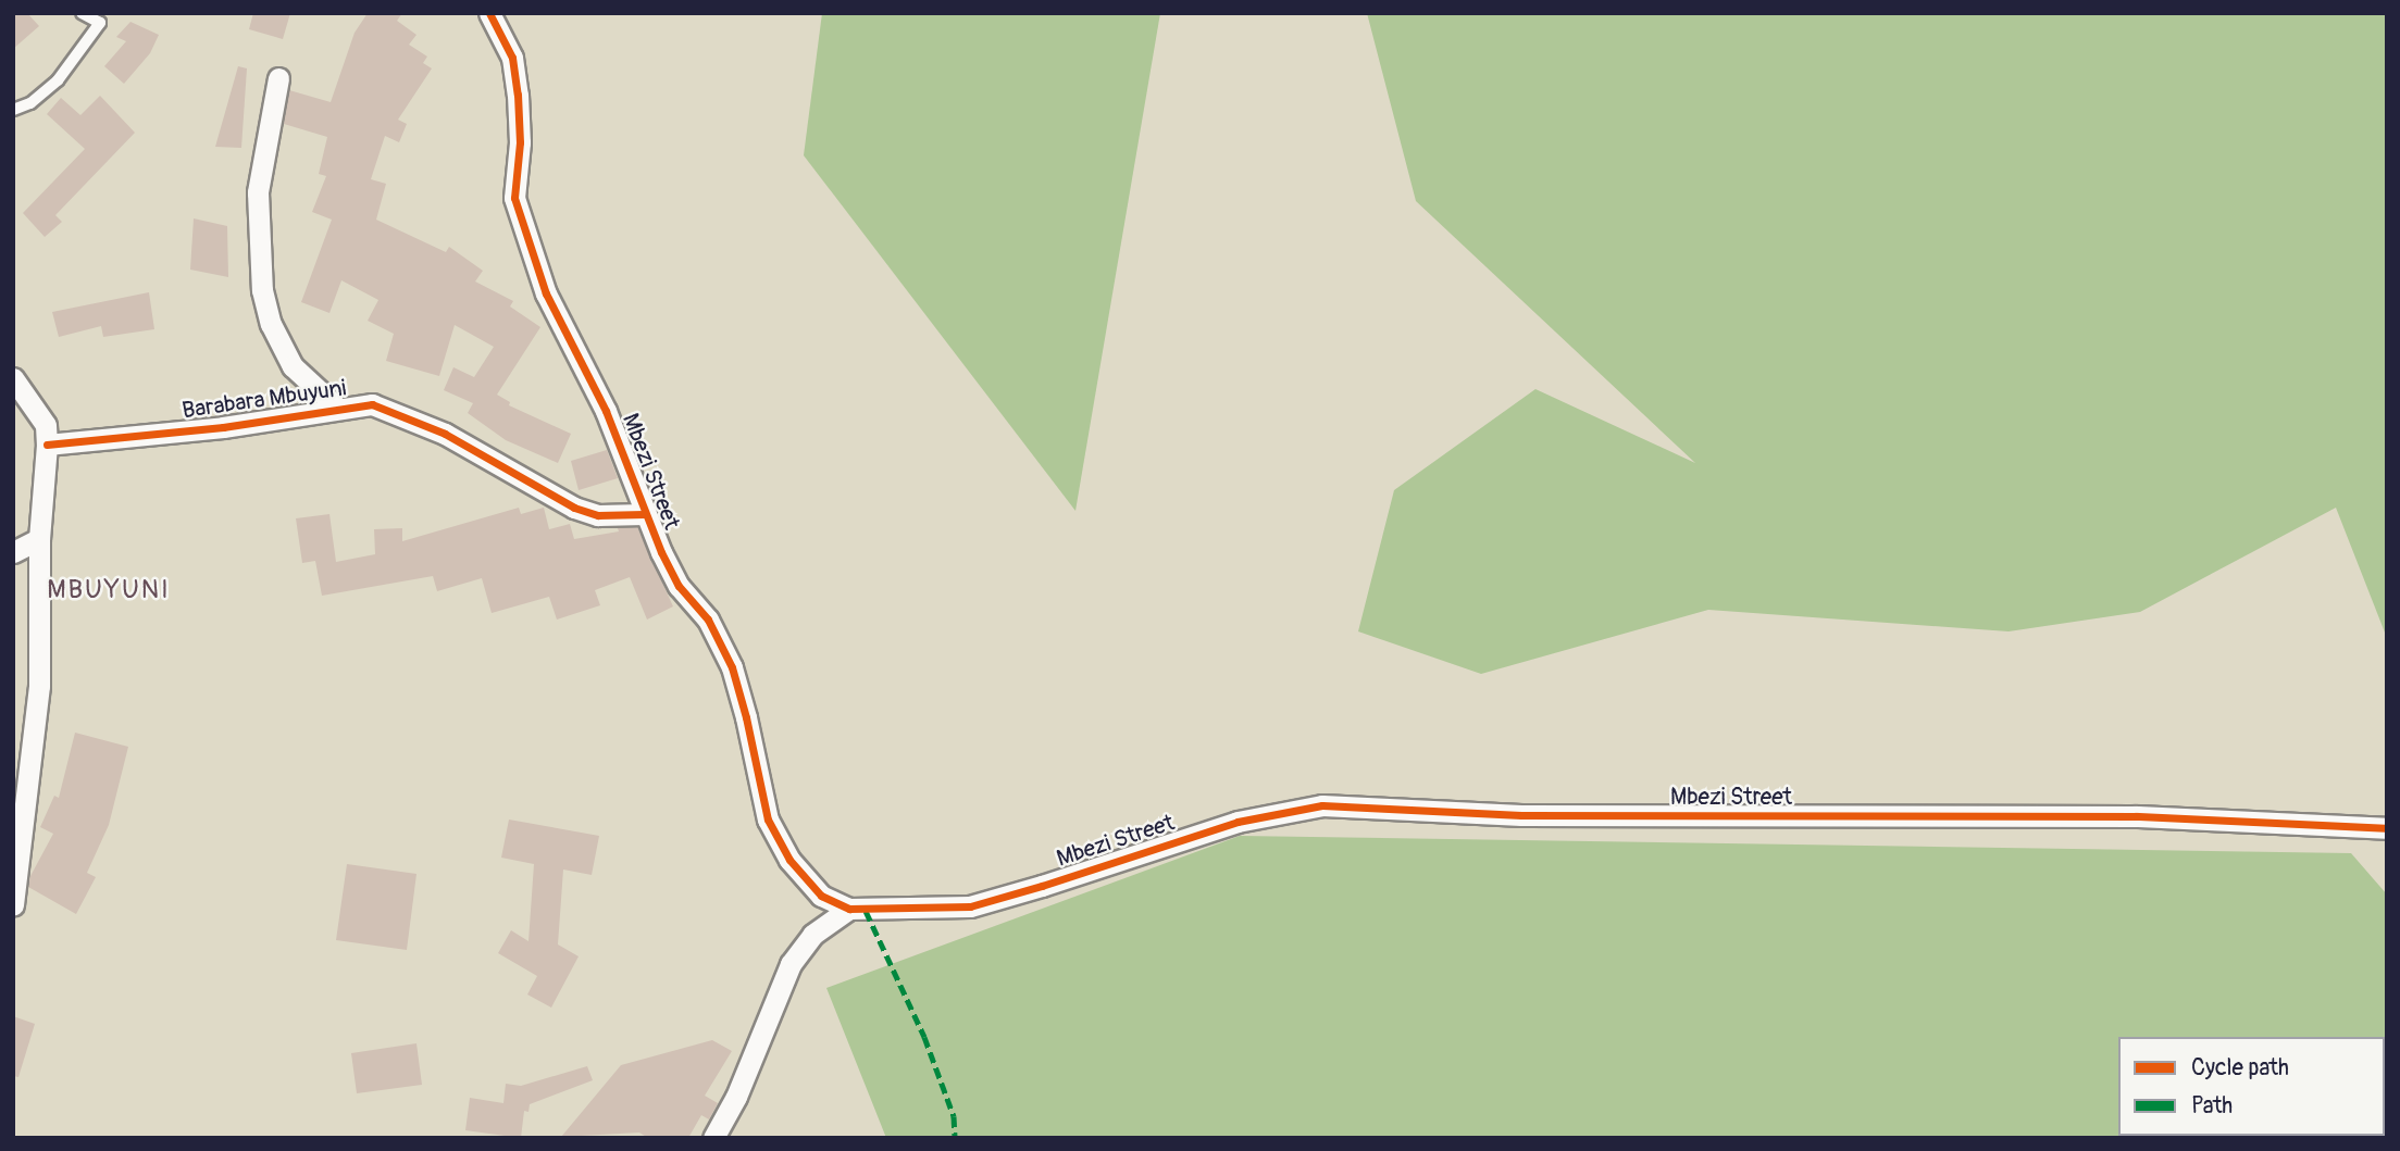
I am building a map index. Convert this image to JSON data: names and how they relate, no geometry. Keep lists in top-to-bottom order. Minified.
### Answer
{"streets":{"street":["Barabara Mbuyuni","Mbezi Street"]},"crossings":[["Barabara Mbuyuni","Mbezi Street"]],"districts":["MBUYUNI"],"legend":["Cycle path","Path"]}
